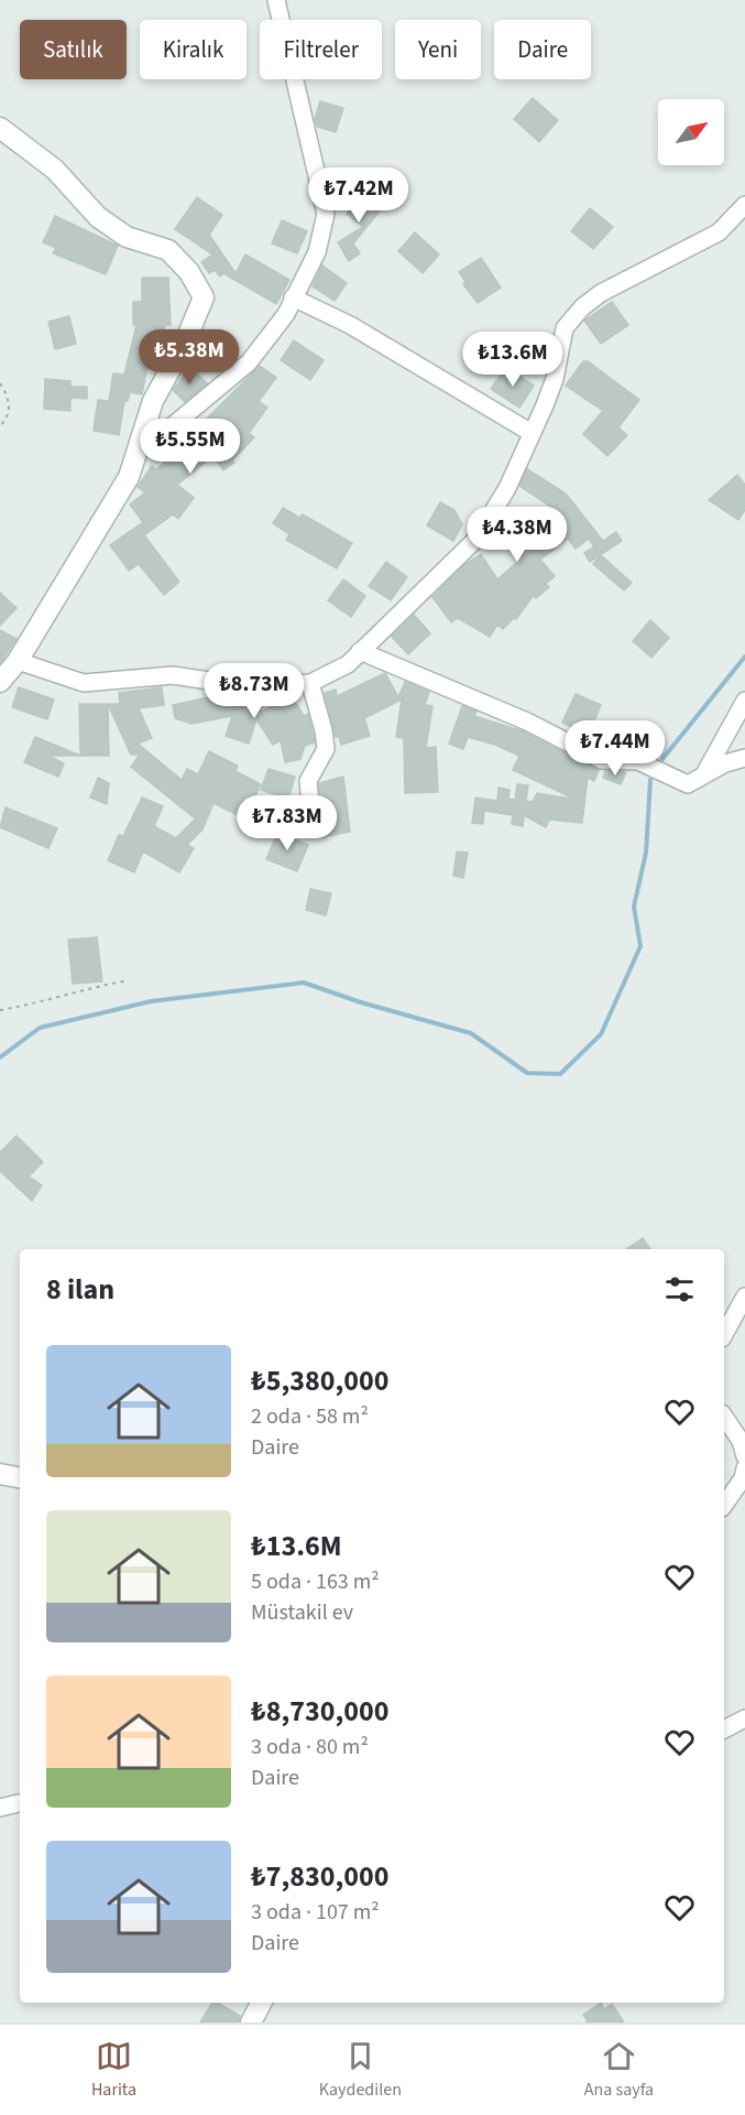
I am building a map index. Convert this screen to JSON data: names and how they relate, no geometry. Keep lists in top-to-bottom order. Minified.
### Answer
{"north":"top right","page":{"chip":["Satılık","Kiralık","Filtreler","Yeni","Daire"],"price":["₺7.42M","₺5.38M","₺13.6M","₺5.55M","₺4.38M","₺8.73M","₺7.44M","₺7.83M"],"heading":"8 ilan","list":[{"name":"₺5,380,000","note":"2 oda · 58 m² · Daire"},{"name":"₺13.6M","note":"5 oda · 163 m² · Müstakil ev"},{"name":"₺8,730,000","note":"3 oda · 80 m² · Daire"},{"name":"₺7,830,000","note":"3 oda · 107 m² · Daire"}],"tabs":["Harita","Kaydedilen","Ana sayfa"]}}
